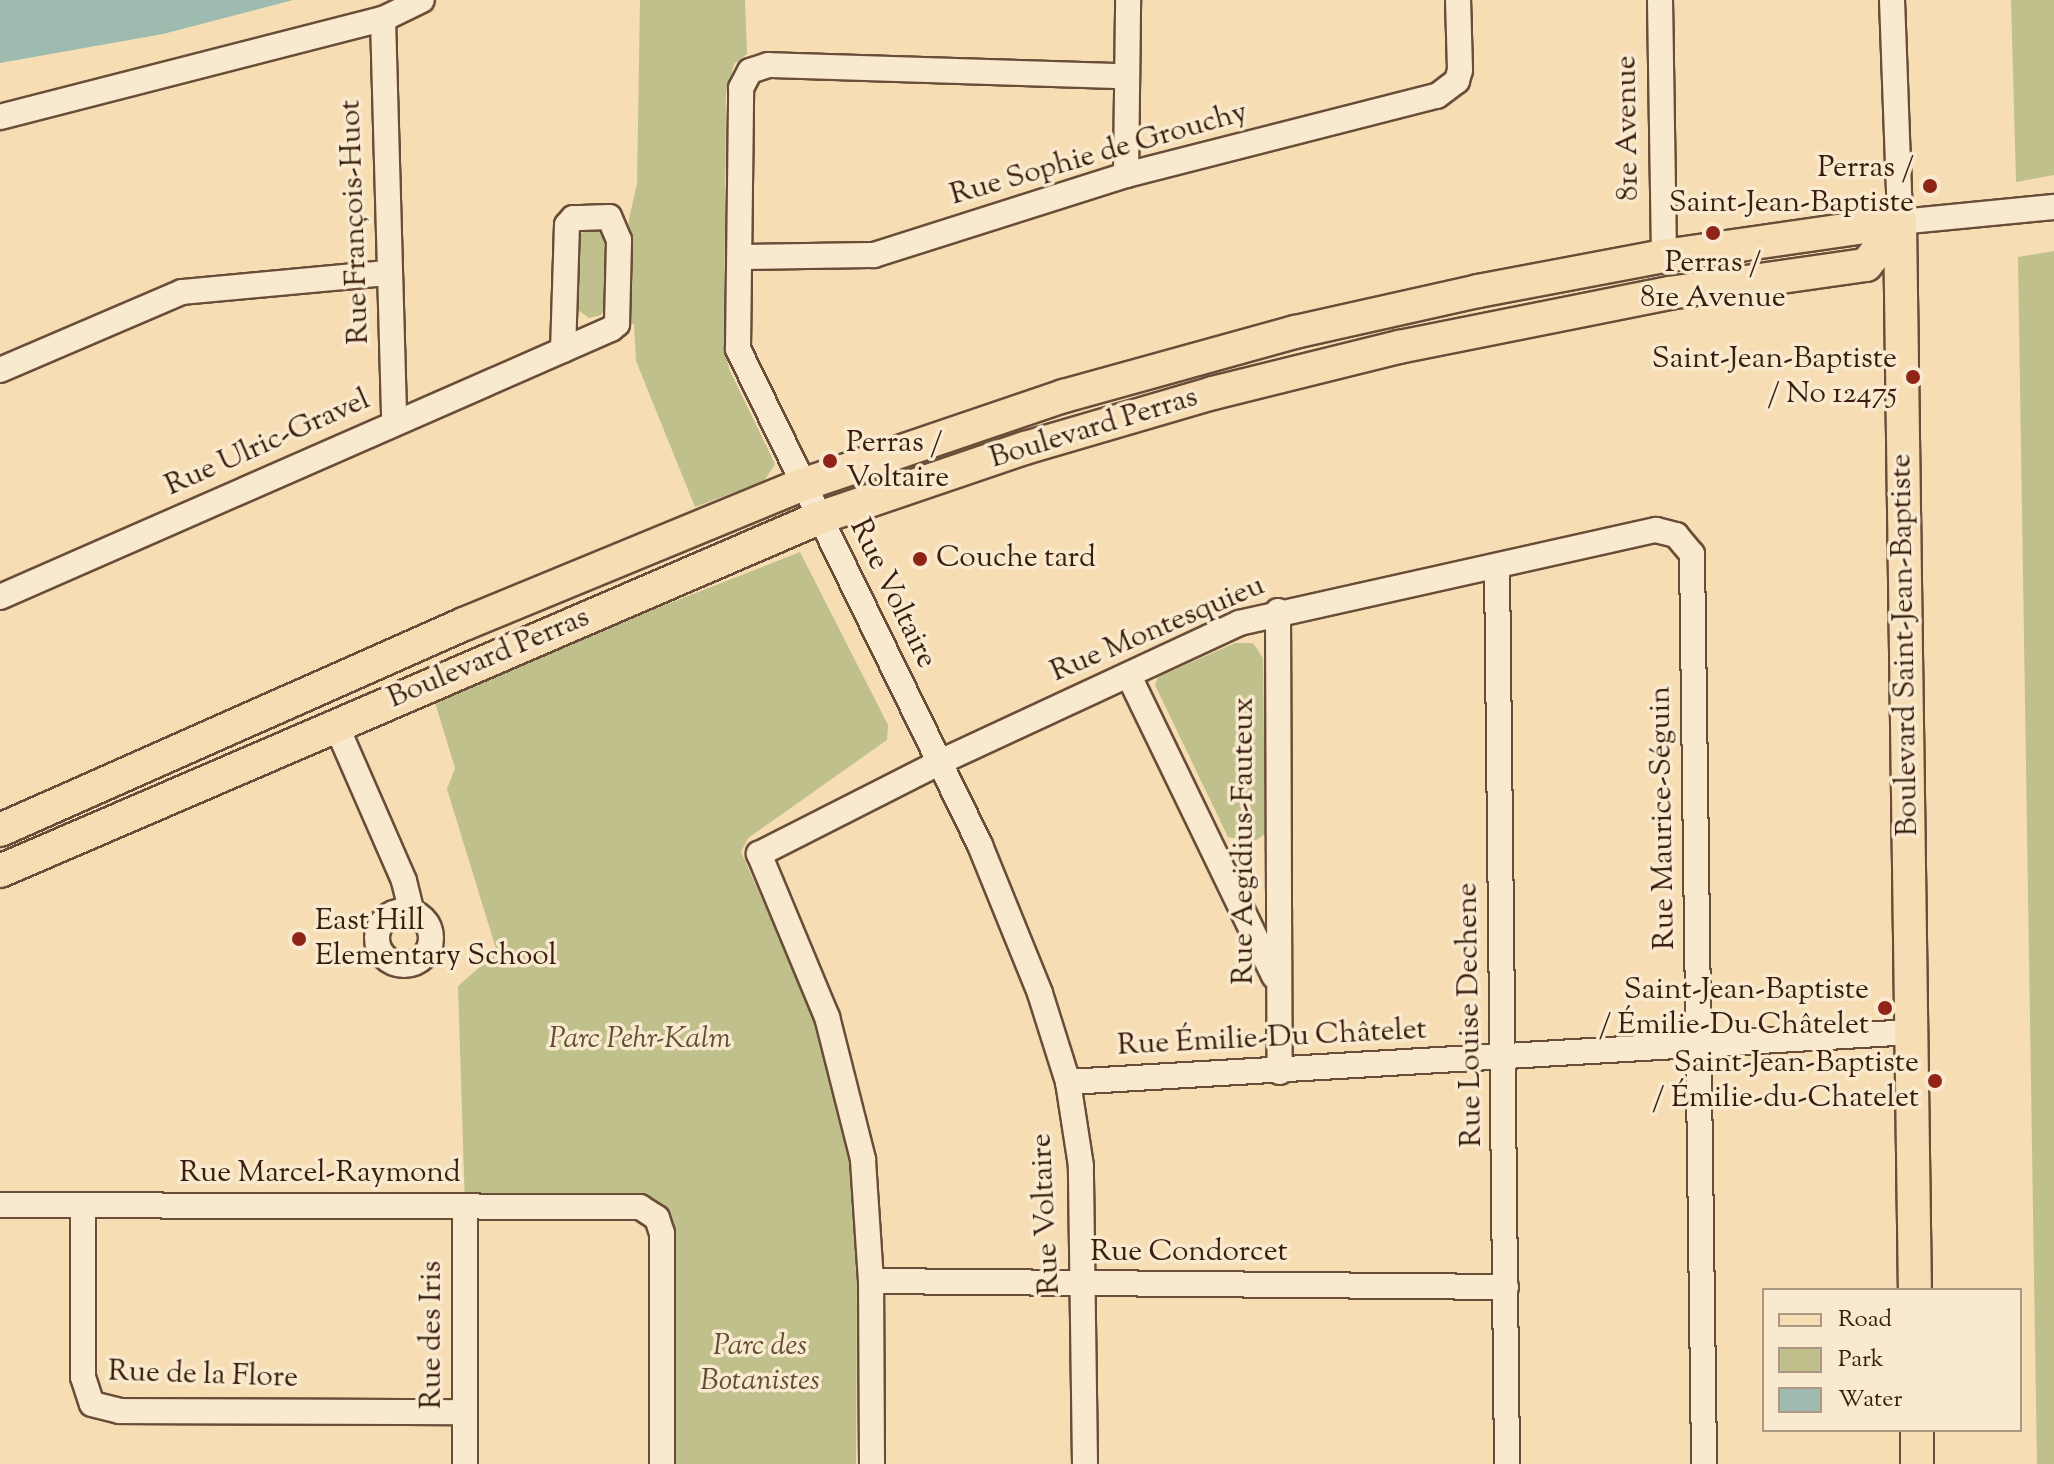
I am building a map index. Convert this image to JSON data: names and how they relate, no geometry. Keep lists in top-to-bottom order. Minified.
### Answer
{"streets":{"main road":["Boulevard Perras","Boulevard Saint-Jean-Baptiste"],"street":["81e Avenue","Rue Sophie de Grouchy","Rue François-Huot","Rue Ulric-Gravel","Rue Voltaire","Rue Montesquieu","Rue Maurice-Séguin","Rue Aegidius-Fauteux","Rue Louise Dechene","Rue Émilie-Du Châtelet","Rue Marcel-Raymond","Rue Condorcet","Rue des Iris","Rue de la Flore"]},"crossings":[["81e Avenue","Boulevard Perras"],["Rue Sophie de Grouchy","Rue Voltaire"],["Rue François-Huot","Rue Ulric-Gravel"],["Boulevard Perras","Rue Voltaire"],["Boulevard Perras","Boulevard Saint-Jean-Baptiste"],["Rue Voltaire","Rue Montesquieu"],["Rue Voltaire","Rue Émilie-Du Châtelet"],["Rue Voltaire","Rue Condorcet"],["Rue Montesquieu","Rue Maurice-Séguin"],["Rue Montesquieu","Rue Aegidius-Fauteux"],["Rue Montesquieu","Rue Louise Dechene"],["Rue Montesquieu","Rue Condorcet"],["Boulevard Saint-Jean-Baptiste","Rue Émilie-Du Châtelet"],["Rue Maurice-Séguin","Rue Émilie-Du Châtelet"],["Rue Aegidius-Fauteux","Rue Émilie-Du Châtelet"],["Rue Louise Dechene","Rue Émilie-Du Châtelet"],["Rue Louise Dechene","Rue Condorcet"],["Rue Marcel-Raymond","Rue des Iris"],["Rue Marcel-Raymond","Rue de la Flore"],["Rue des Iris","Rue de la Flore"]],"parks":["Parc Pehr-Kalm","Parc des Botanistes"],"places":["Perras / Saint-Jean-Baptiste","Perras / 81e Avenue","Saint-Jean-Baptiste / No 12475","Perras / Voltaire","Couche tard","East Hill Elementary School","Saint-Jean-Baptiste / Émilie-Du Châtelet","Saint-Jean-Baptiste / Émilie-du-Chatelet"],"legend":["Road","Park","Water"]}
